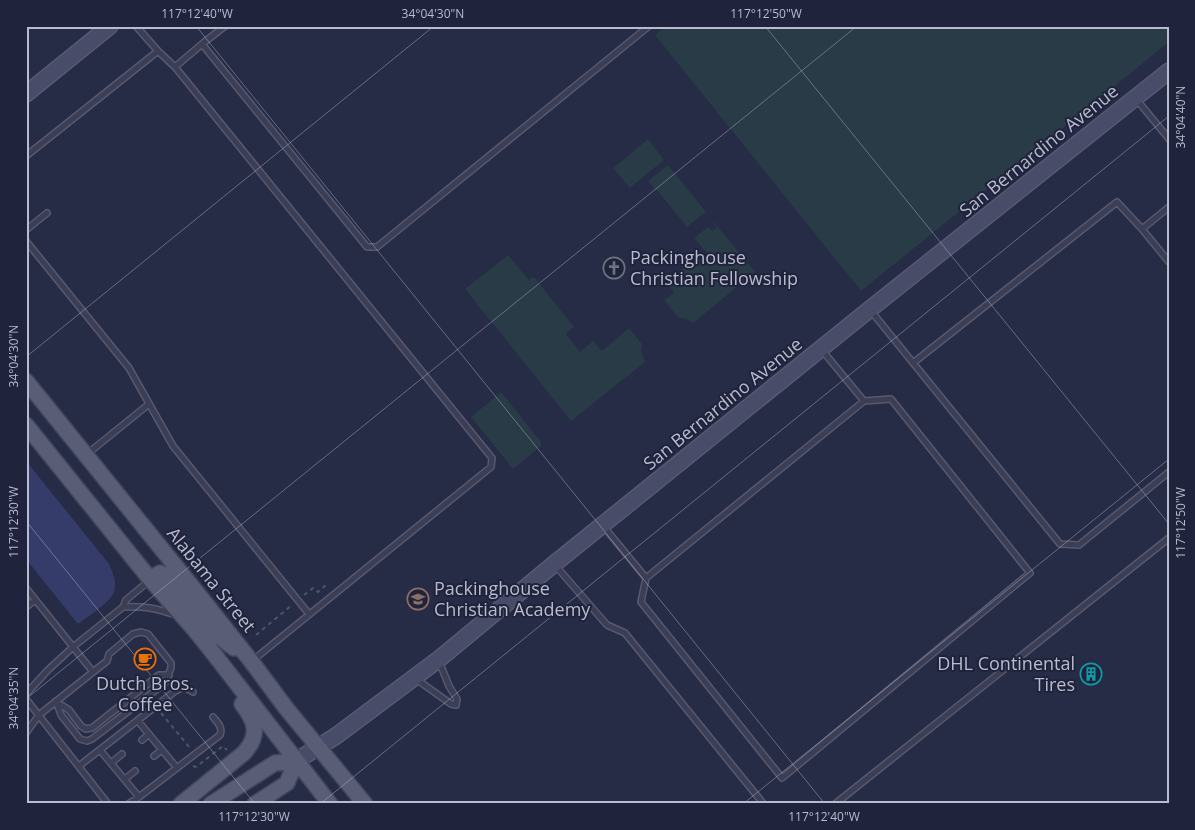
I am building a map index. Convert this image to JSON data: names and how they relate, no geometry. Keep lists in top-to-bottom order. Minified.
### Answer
{"streets":{"main road":["San Bernardino Avenue","Alabama Street"]},"crossings":[["San Bernardino Avenue","Alabama Street"]],"places":{"church":["Packinghouse Christian Fellowship"],"school or university":["Packinghouse Christian Academy"],"cafe":["Dutch Bros. Coffee"],"building":["DHL Continental Tires"]},"coordinates":["117°12'40\"W","34°04'30\"N","117°12'50\"W","34°04'40\"N","117°12'30\"W","34°04'35\"N"]}
